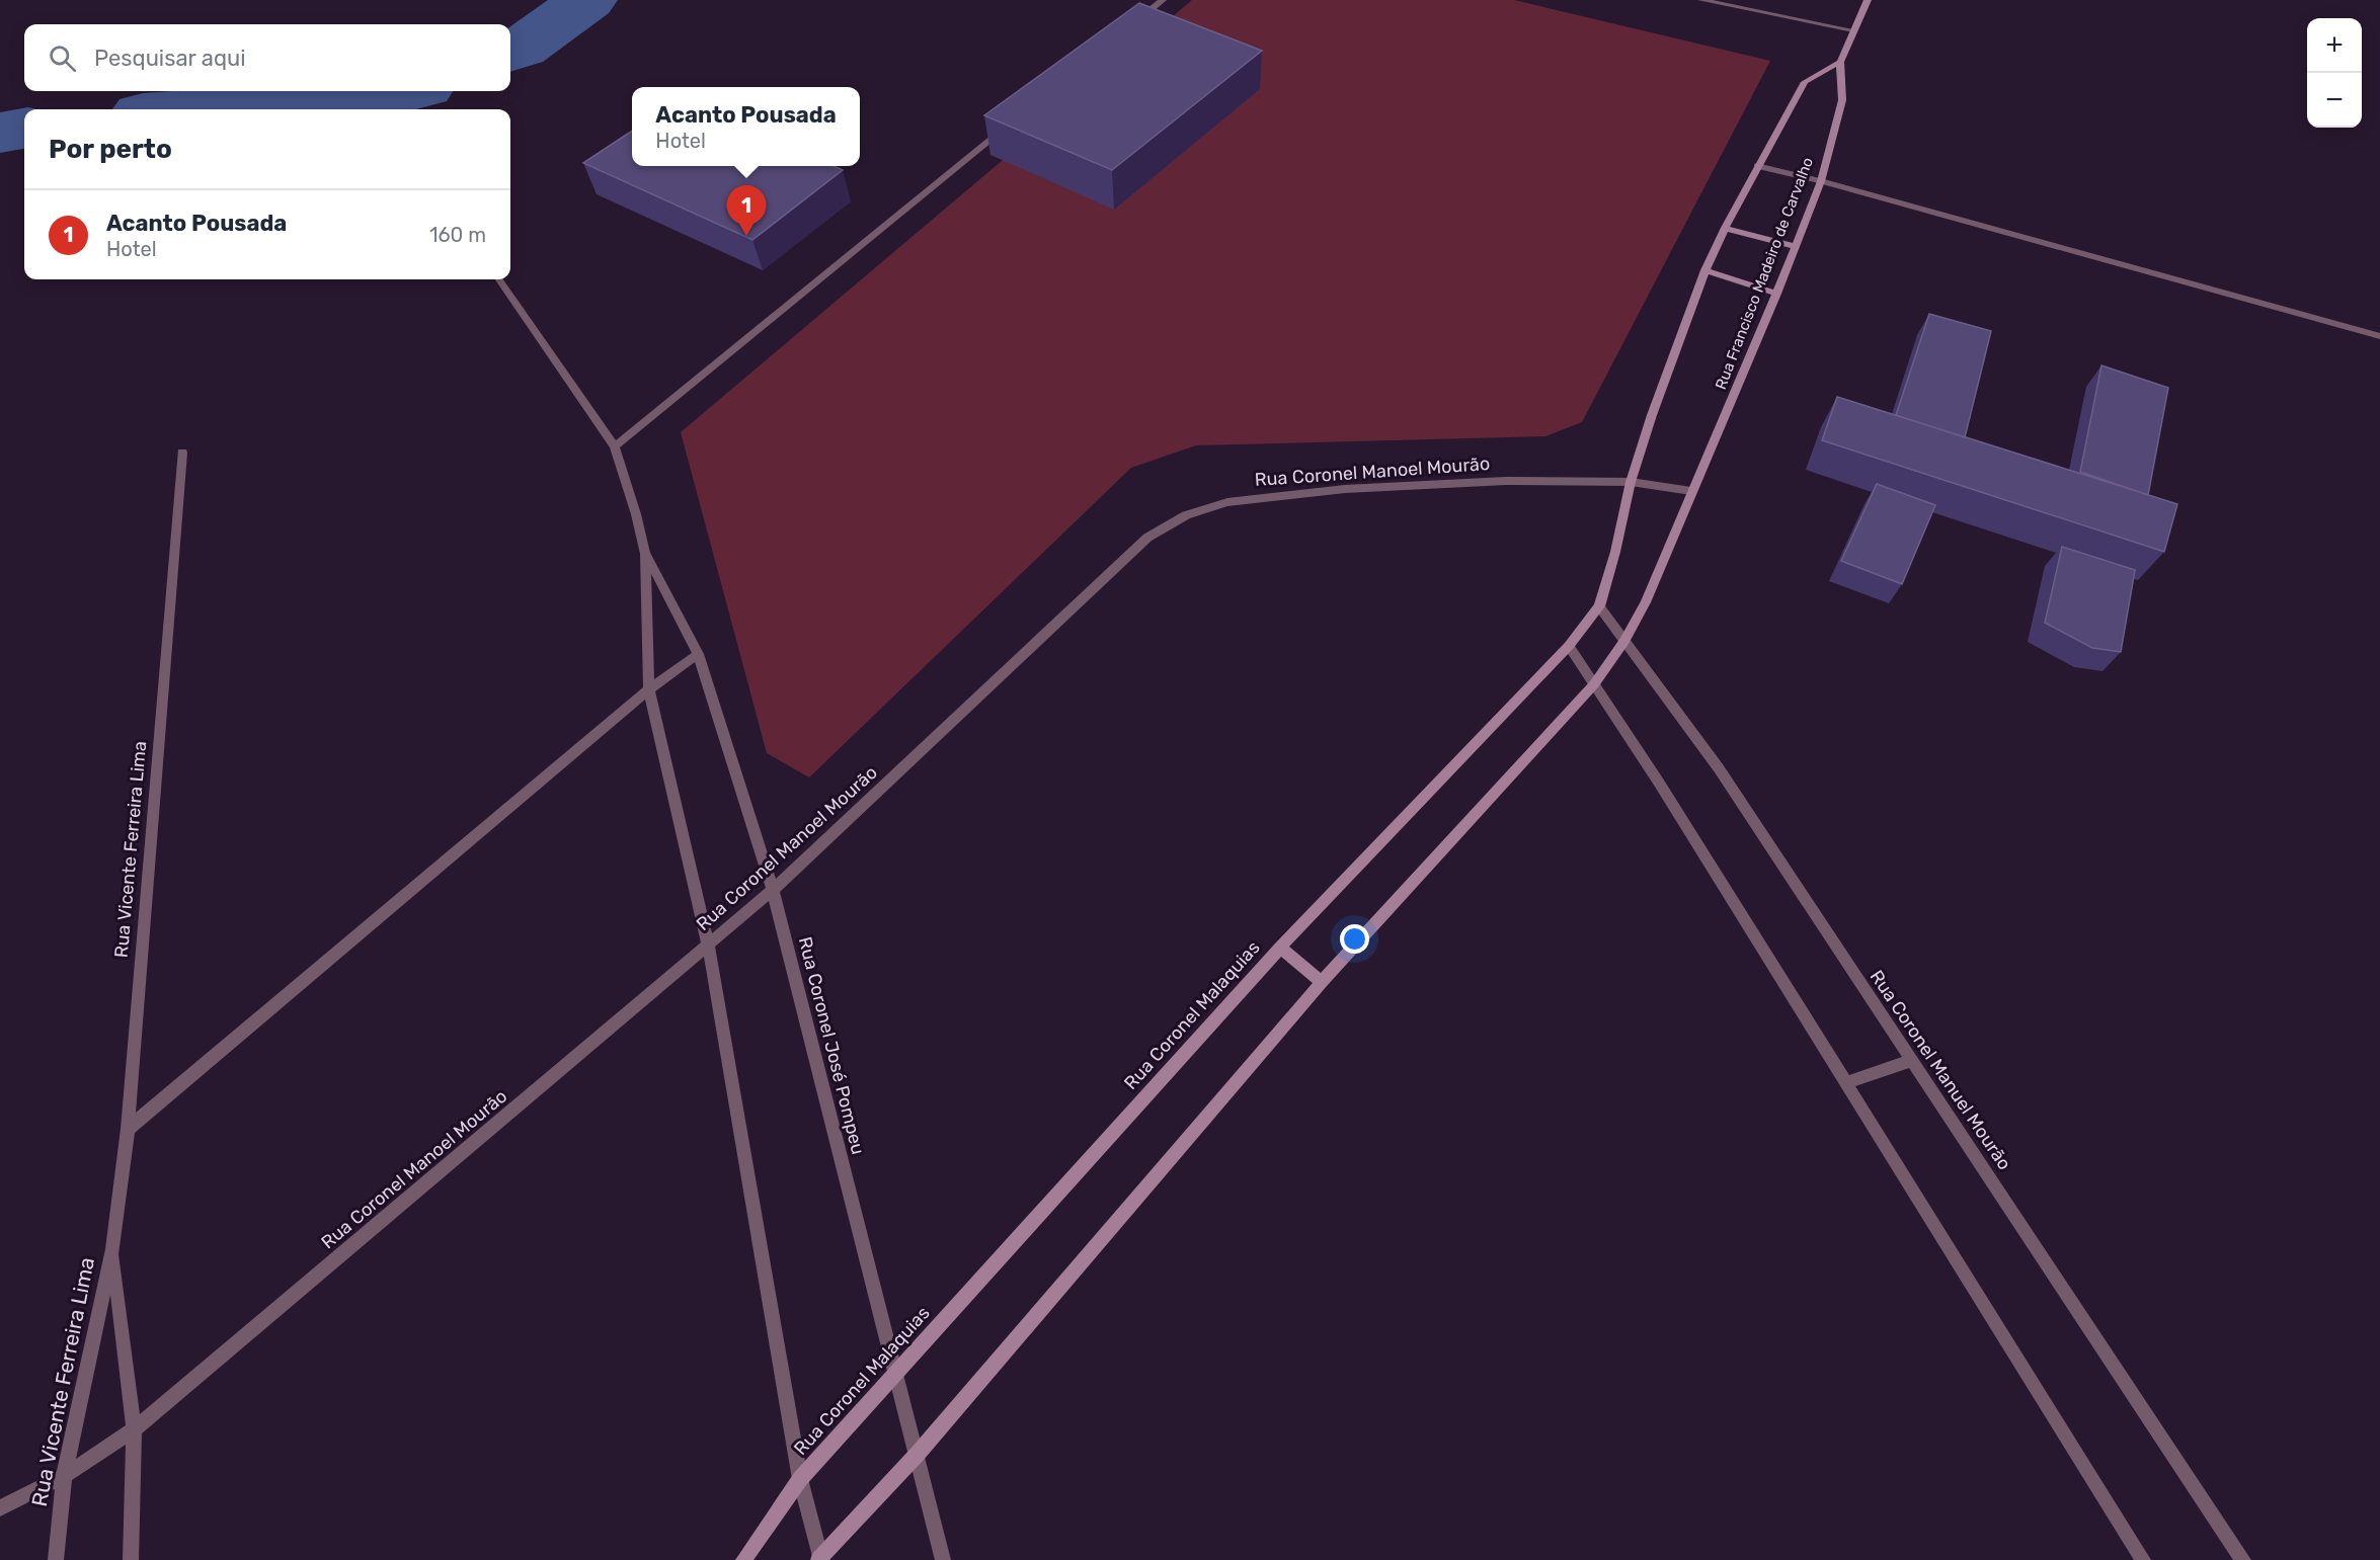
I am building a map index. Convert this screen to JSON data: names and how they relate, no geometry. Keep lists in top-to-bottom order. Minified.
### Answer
{"streets":{"main road":["Rua Francisco Madeiro de Carvalho","Rua Coronel Malaquias"],"street":["Rua Coronel Manoel Mourão","Rua Vicente Ferreira Lima","Rua Coronel José Pompeu","Rua Coronel Manuel Mourão"]},"crossings":[["Rua Francisco Madeiro de Carvalho","Rua Coronel Manoel Mourão"],["Rua Coronel Manoel Mourão","Rua Vicente Ferreira Lima"],["Rua Coronel Manoel Mourão","Rua Coronel Malaquias"],["Rua Coronel Manoel Mourão","Rua Coronel José Pompeu"],["Rua Coronel Malaquias","Rua Coronel José Pompeu"],["Rua Coronel Malaquias","Rua Coronel Manuel Mourão"]],"page":{"map_buttons":["+","−"],"search":"Pesquisar aqui","popup":["Acanto Pousada","Hotel"],"heading":"Por perto","pins":"1","list":[{"mark":"1","name":"Acanto Pousada","note":"Hotel","value":"160 m"}]}}
